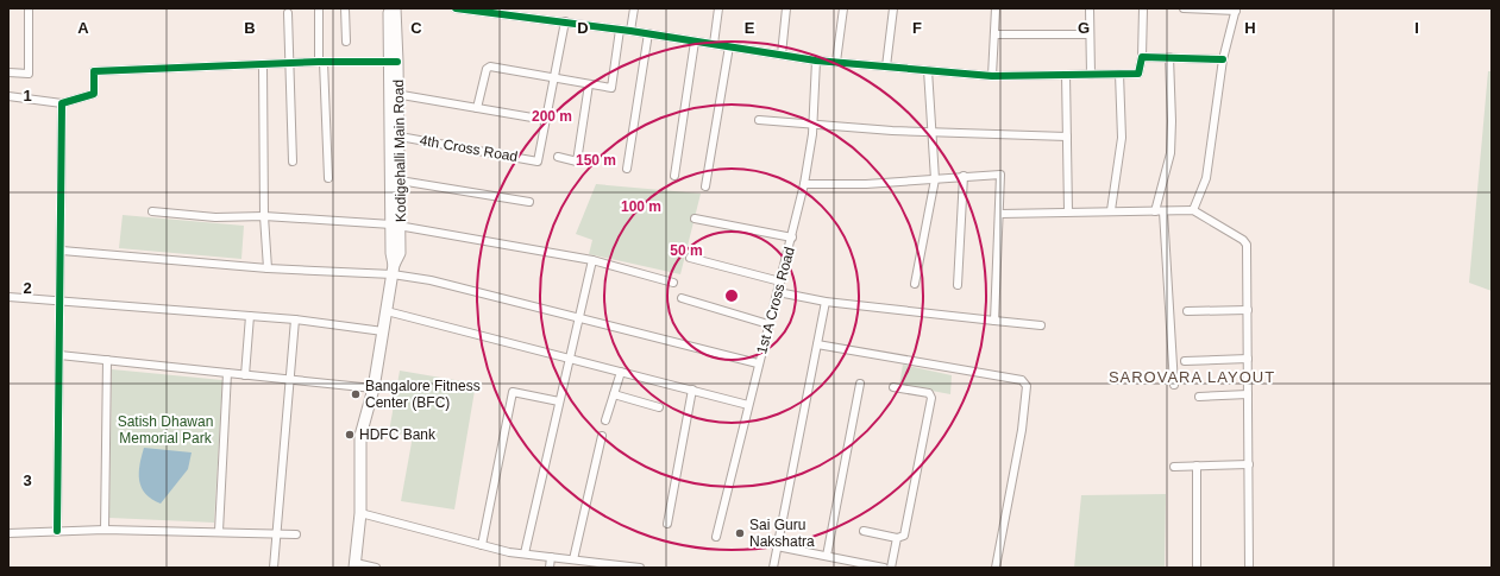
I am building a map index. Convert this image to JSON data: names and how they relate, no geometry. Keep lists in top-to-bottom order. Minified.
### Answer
{"streets":{"street":["4th Cross Road","Kodigehalli Main Road","1st A Cross Road"]},"crossings":[["4th Cross Road","Kodigehalli Main Road"]],"districts":["SAROVARA LAYOUT"],"parks":["Satish Dhawan Memorial Park"],"places":["Bangalore Fitness Center (BFC)","HDFC Bank","Sai Guru Nakshatra"],"grid":{"columns":["A","B","C","D","E","F","G","H","I"],"rows":["1","2","3"]},"rings":["200 m","150 m","100 m","50 m"]}
